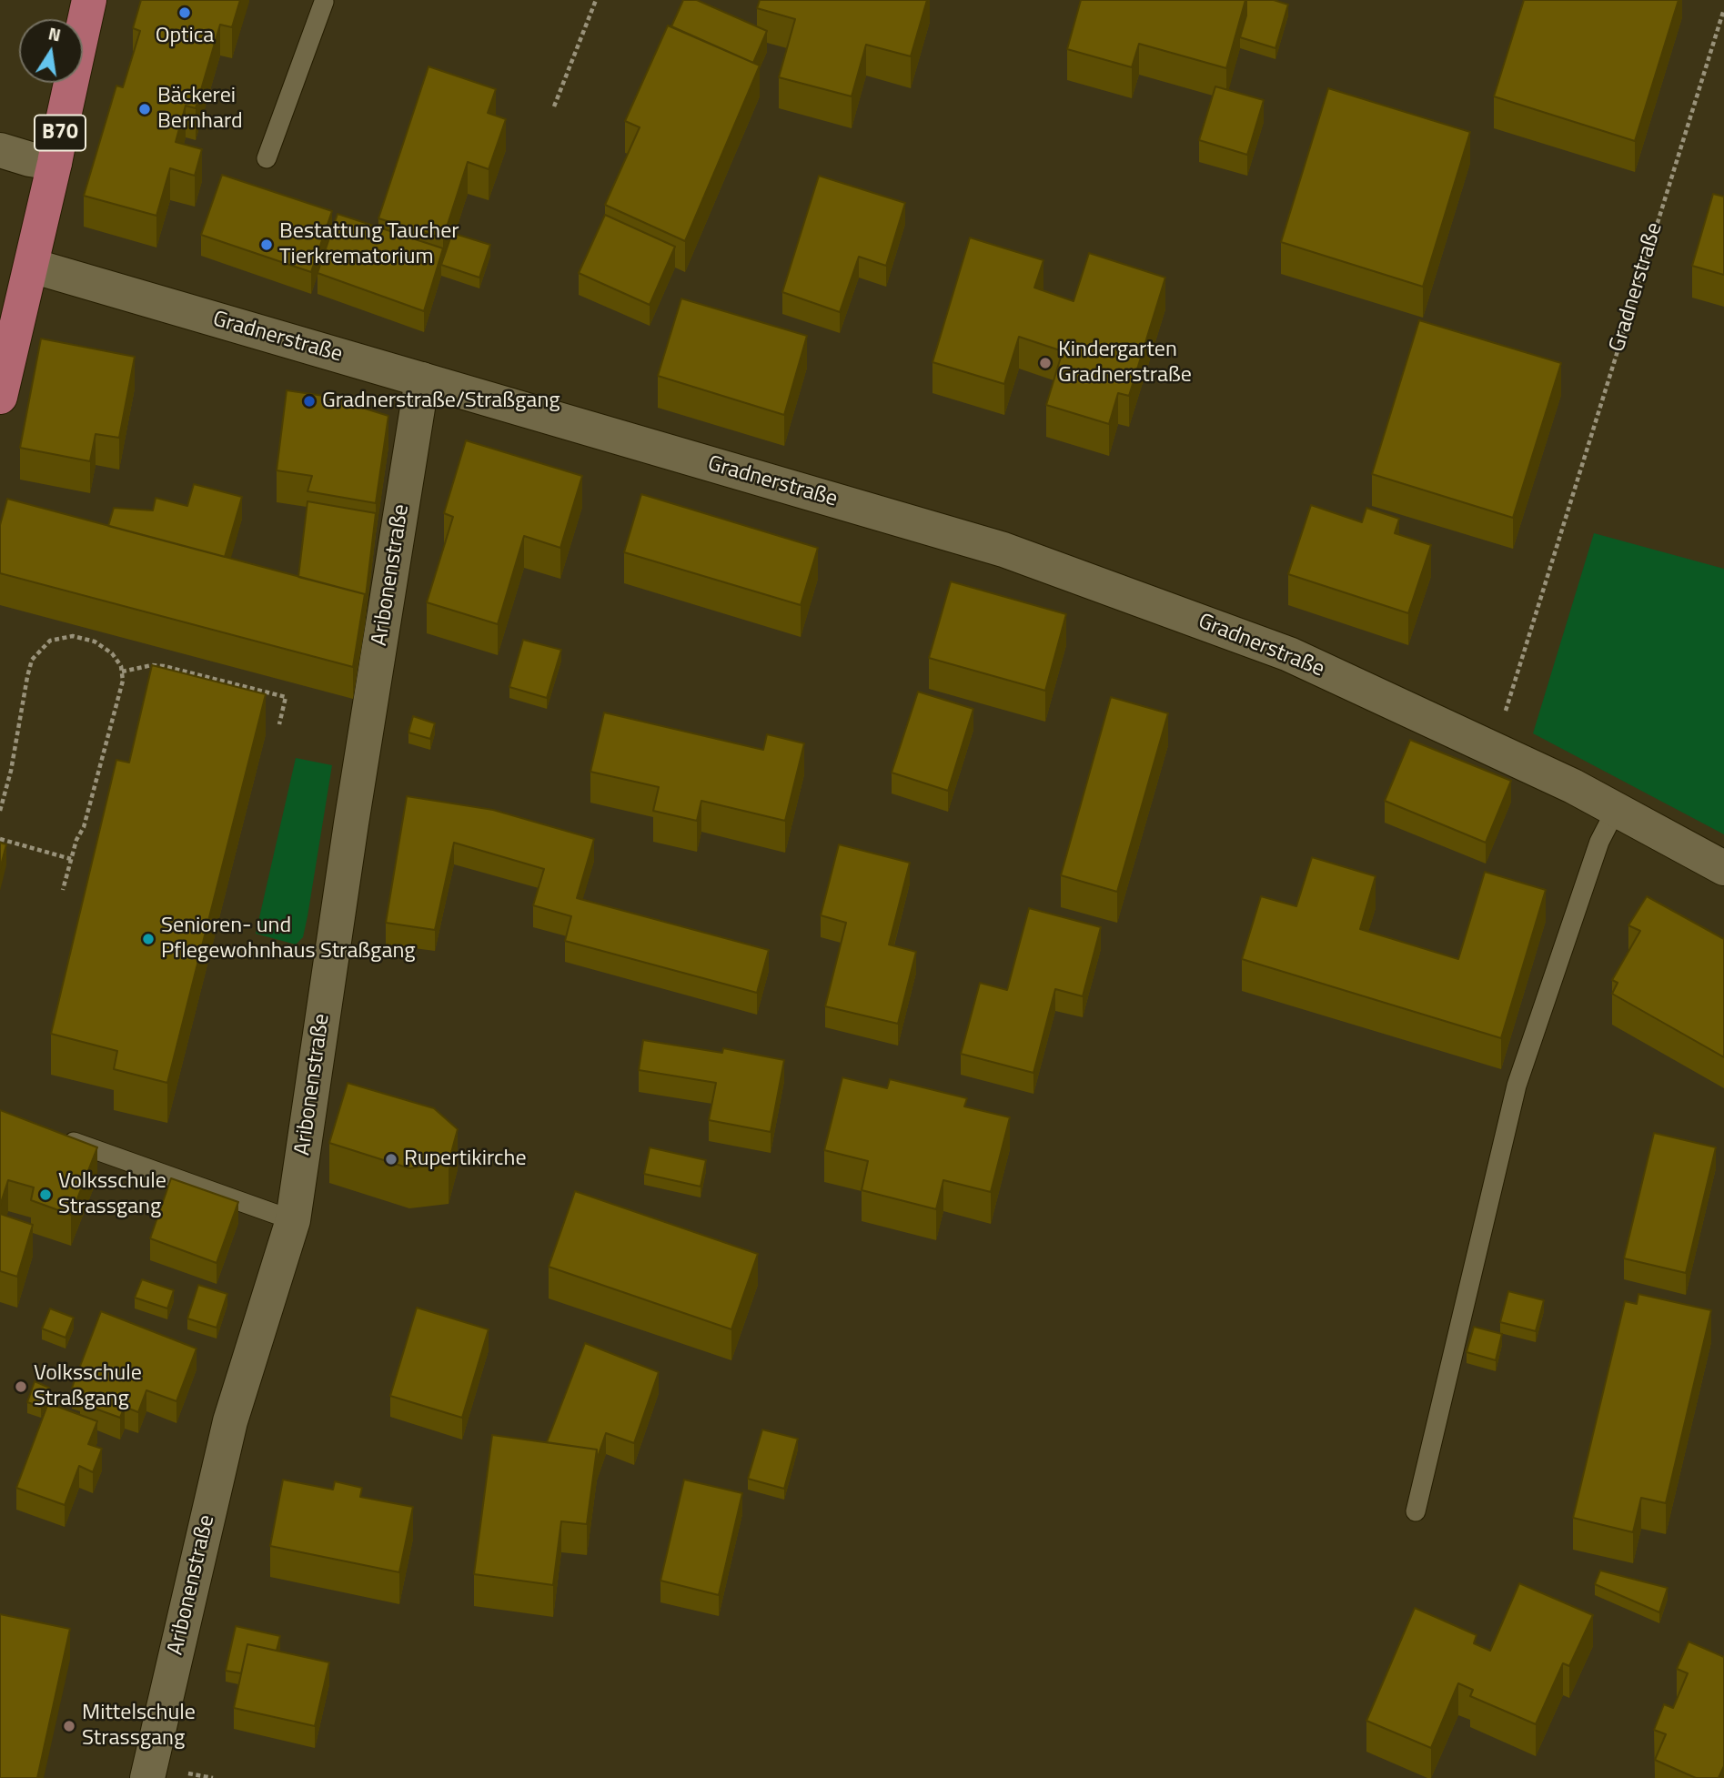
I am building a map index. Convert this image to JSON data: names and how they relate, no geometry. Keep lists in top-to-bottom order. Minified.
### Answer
{"streets":{"main road":["B70","Gradnerstraße","Aribonenstraße"]},"crossings":[["B70","Gradnerstraße"],["Gradnerstraße","Aribonenstraße"]],"places":["Optica","Bäckerei Bernhard","Bestattung Taucher Tierkrematorium","Kindergarten Gradnerstraße","Gradnerstraße/Straßgang","Senioren- und Pflegewohnhaus Straßgang","Rupertikirche","Volksschule Strassgang","Volksschule Straßgang","Mittelschule Strassgang"],"north":"top"}
